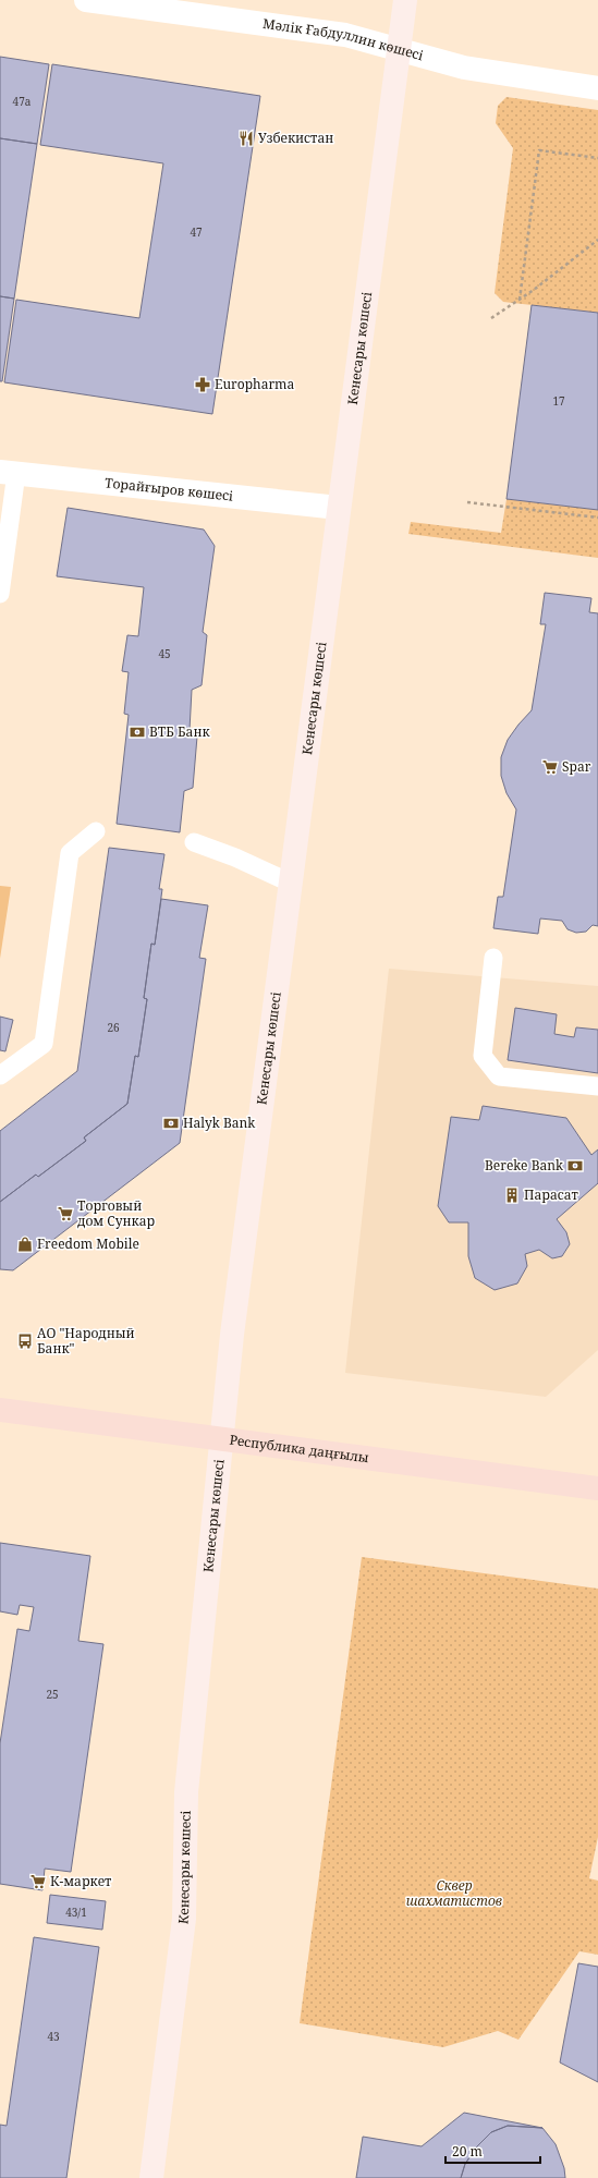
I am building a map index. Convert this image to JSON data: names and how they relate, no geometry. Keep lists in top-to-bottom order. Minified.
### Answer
{"streets":{"main road":["Кенесары көшесі","Республика даңғылы"],"street":["Мәлік Ғабдуллин көшесі","Торайғыров көшесі"]},"crossings":[["Мәлік Ғабдуллин көшесі","Кенесары көшесі"],["Кенесары көшесі","Торайғыров көшесі"],["Кенесары көшесі","Республика даңғылы"]],"parks":["Сквер шахматистов"],"places":{"restaurant":["Узбекистан"],"pharmacy":["Europharma"],"bank":["ВТБ Банк","Halyk Bank","Bereke Bank"],"supermarket":["Spar","Торговый дом Сункар","К-маркет"],"building":["Парасат"],"shop":["Freedom Mobile"],"bus stop":["АО \"Народный Банк\""]},"house_numbers":["47а","47","17","45","26","25","43/1","43"],"scale_bar":"20 m"}
